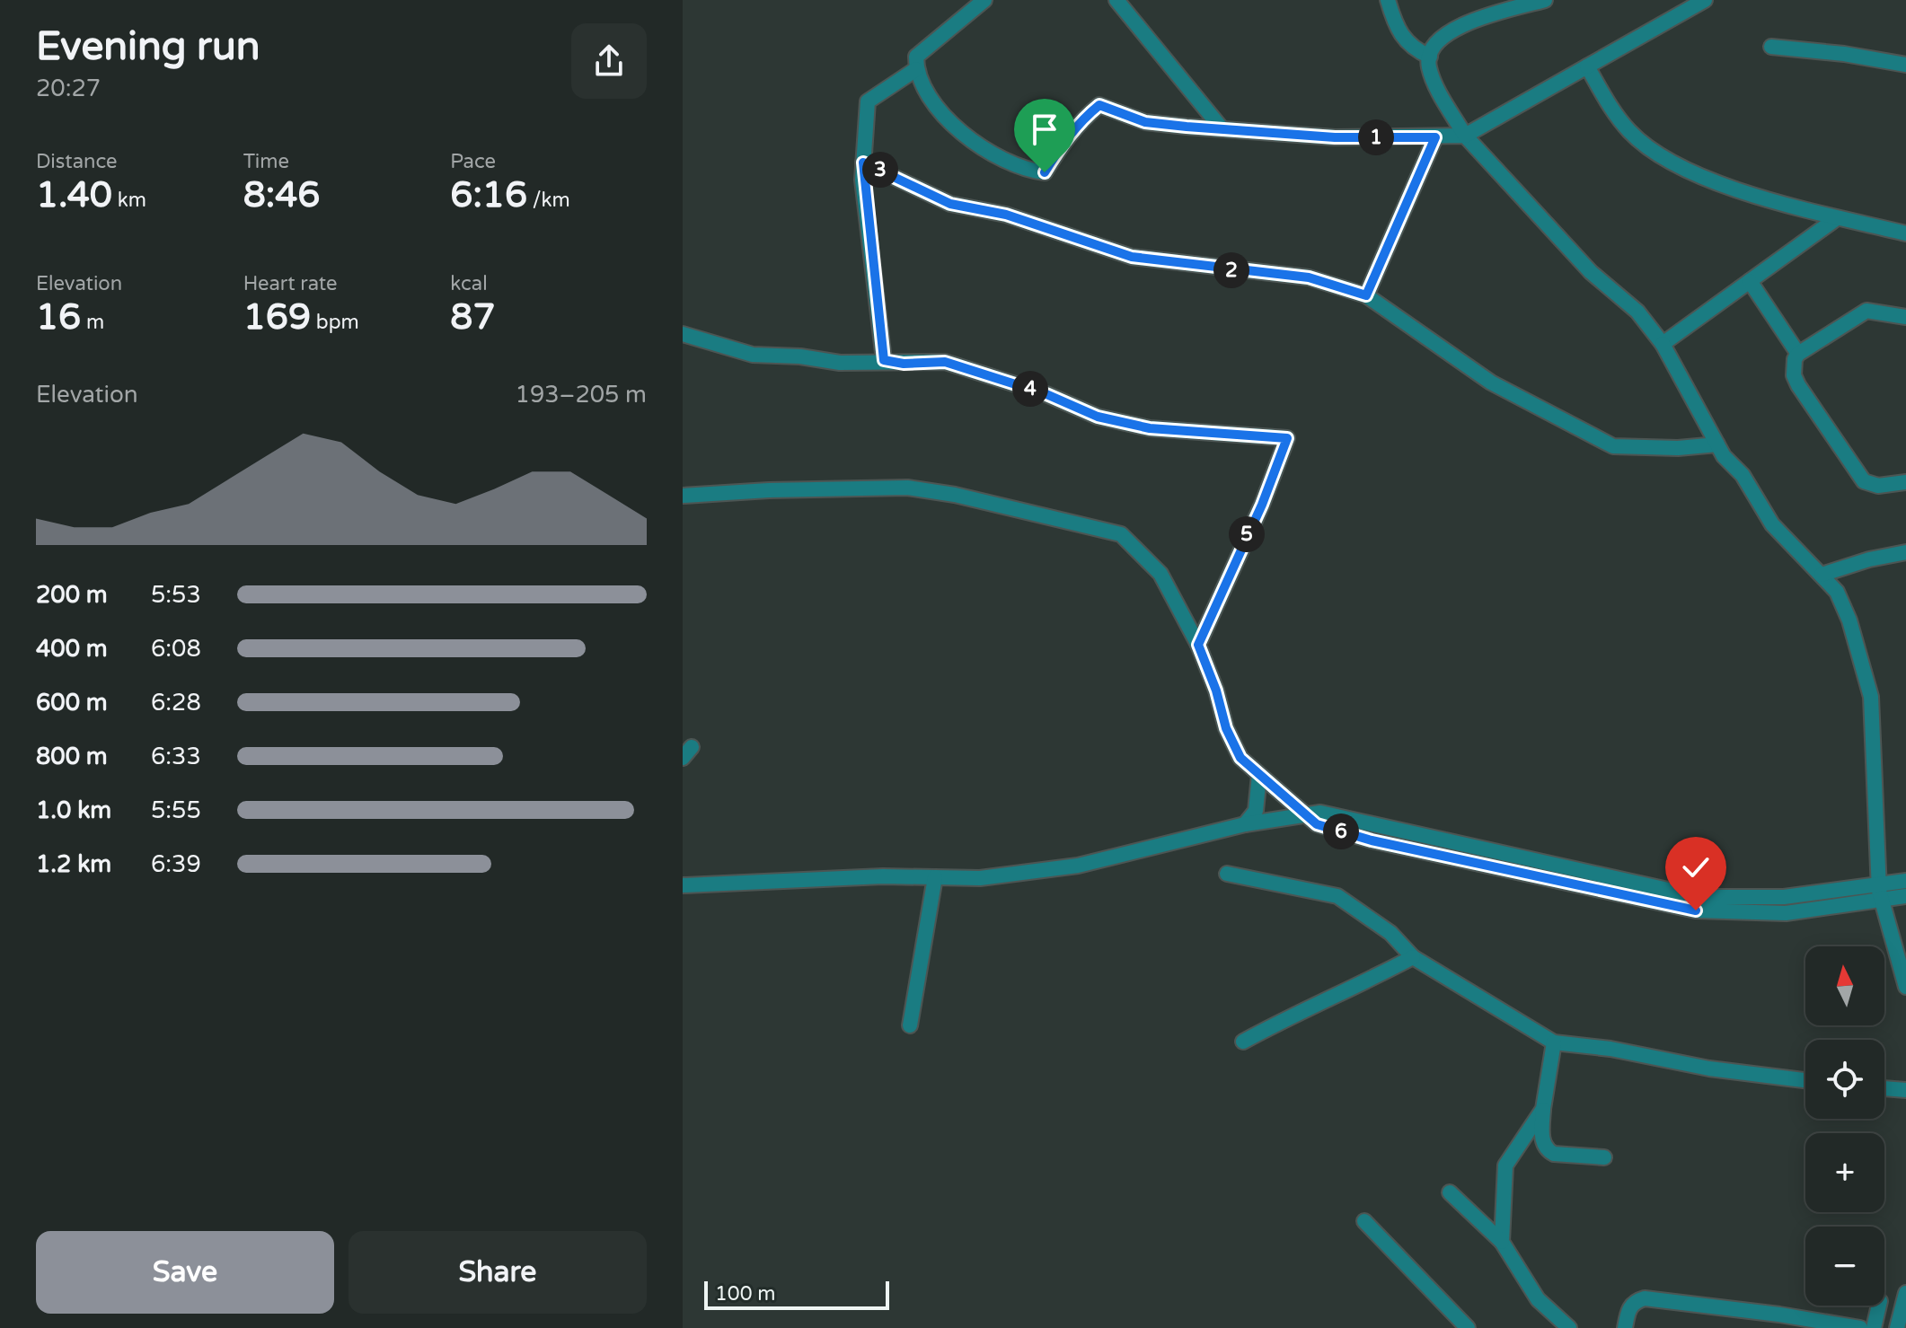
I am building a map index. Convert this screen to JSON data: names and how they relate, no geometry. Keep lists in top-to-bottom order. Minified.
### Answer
{"scale_bar":"100 m","north":"top","page":{"heading":["Evening run","20:27"],"pins":["1","3","2","4","5","6"],"stats":[["Distance","1.40 km"],["Time","8:46"],["Pace","6:16 /km"],["Elevation","16 m"],["Heart rate","169 bpm"],["kcal","87"]],"chart":["Elevation","193–205 m"],"list":[{"name":"200 m","note":"5:53"},{"name":"400 m","note":"6:08"},{"name":"600 m","note":"6:28"},{"name":"800 m","note":"6:33"},{"name":"1.0 km","note":"5:55"},{"name":"1.2 km","note":"6:39"}],"map_buttons":["+","−"],"buttons":["Save","Share"],"scale":"100 m"}}
